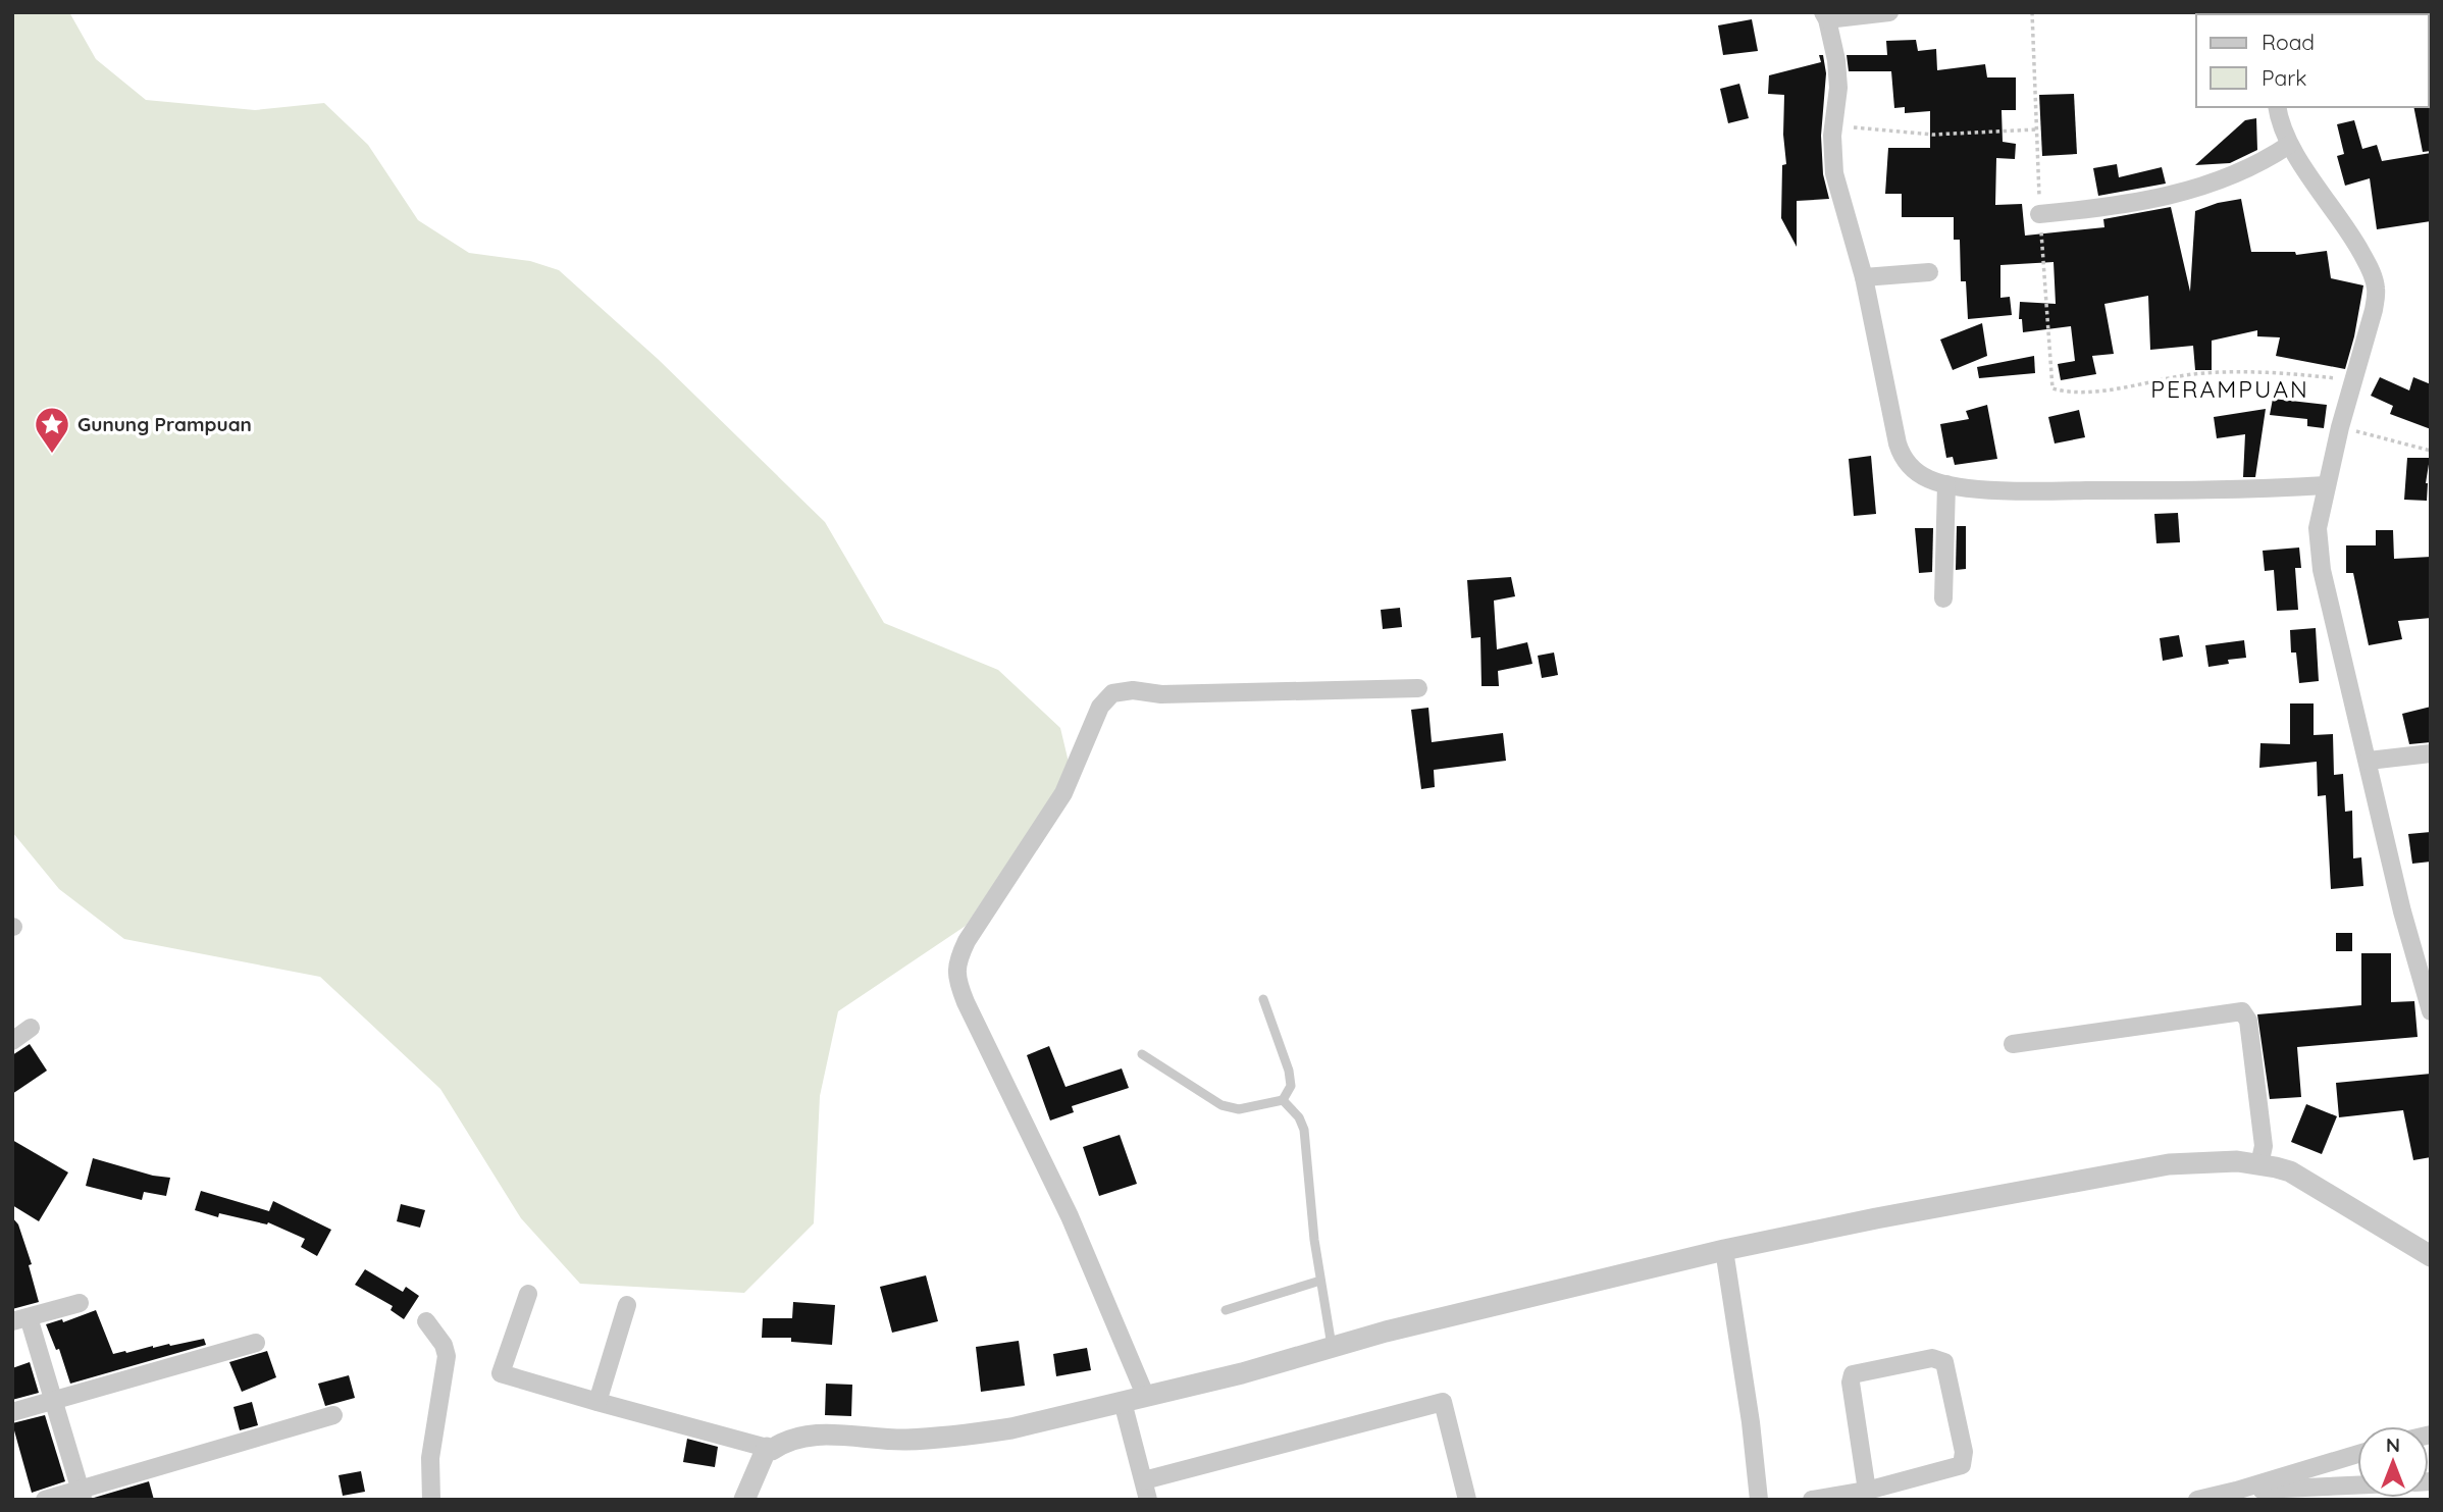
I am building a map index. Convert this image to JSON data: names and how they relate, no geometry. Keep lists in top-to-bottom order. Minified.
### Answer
{"districts":["PERAMPUAN"],"places":{"place":["Gunung Prampuan"]},"legend":["Road","Park"],"north":"top"}
